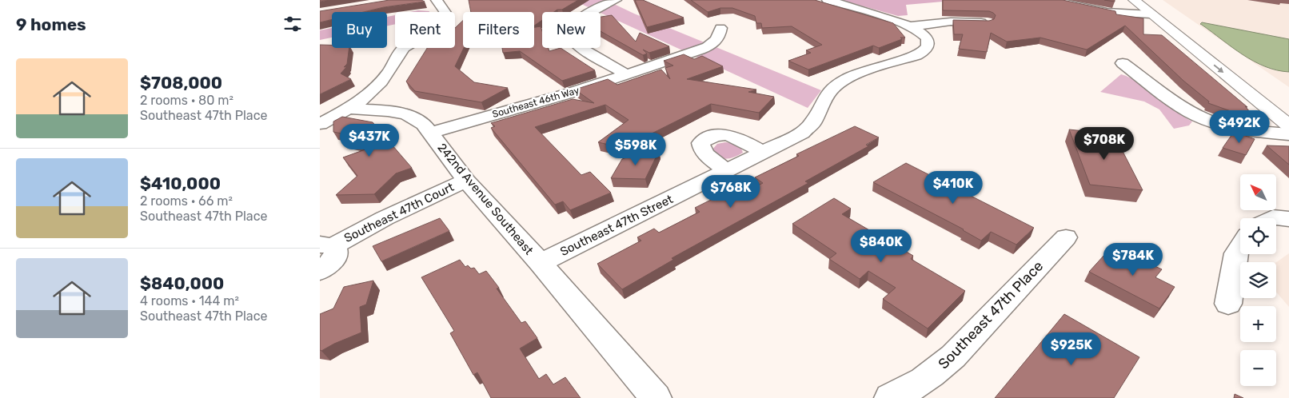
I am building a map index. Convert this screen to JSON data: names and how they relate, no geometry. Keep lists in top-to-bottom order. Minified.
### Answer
{"streets":{"street":["Southeast 46th Way","242nd Avenue Southeast","Southeast 47th Court","Southeast 47th Street","Southeast 47th Place"]},"crossings":[["Southeast 46th Way","242nd Avenue Southeast"],["242nd Avenue Southeast","Southeast 47th Court"],["242nd Avenue Southeast","Southeast 47th Street"]],"north":"top left","page":{"heading":"9 homes","chip":["Buy","Rent","Filters","New"],"list":[{"name":"$708,000","note":"2 rooms · 80 m² · Southeast 47th Place"},{"name":"$410,000","note":"2 rooms · 66 m² · Southeast 47th Place"},{"name":"$840,000","note":"4 rooms · 144 m² · Southeast 47th Place"}],"price":["$492K","$437K","$708K","$598K","$410K","$768K","$840K","$784K","$925K"],"map_buttons":["+","−"]}}
